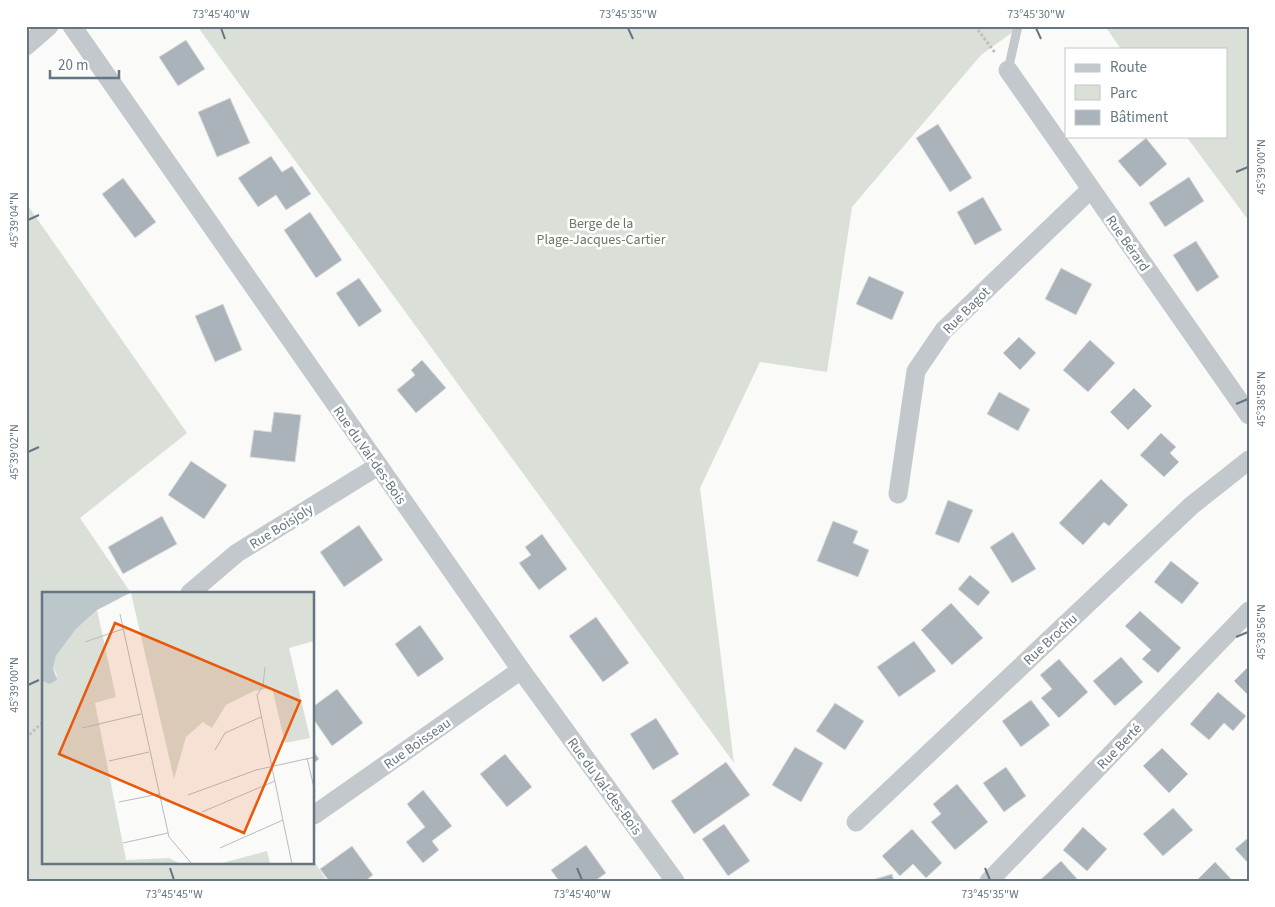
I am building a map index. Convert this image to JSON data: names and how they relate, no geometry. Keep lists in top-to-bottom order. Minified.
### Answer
{"streets":{"street":["Rue Bérard","Rue Bagot","Rue du Val-des-Bois","Rue Boisjoly","Rue Brochu","Rue Boisseau","Rue Berté"]},"crossings":[["Rue Bérard","Rue Bagot"],["Rue du Val-des-Bois","Rue Boisjoly"],["Rue du Val-des-Bois","Rue Boisseau"]],"parks":["Berge de la Plage-Jacques-Cartier"],"legend":["Route","Parc","Bâtiment"],"scale_bar":"20 m","coordinates":["73°45'40\"W","73°45'35\"W","73°45'30\"W","45°39'00\"N","45°39'04\"N","45°38'58\"N","45°39'02\"N","45°38'56\"N","73°45'45\"W"]}
